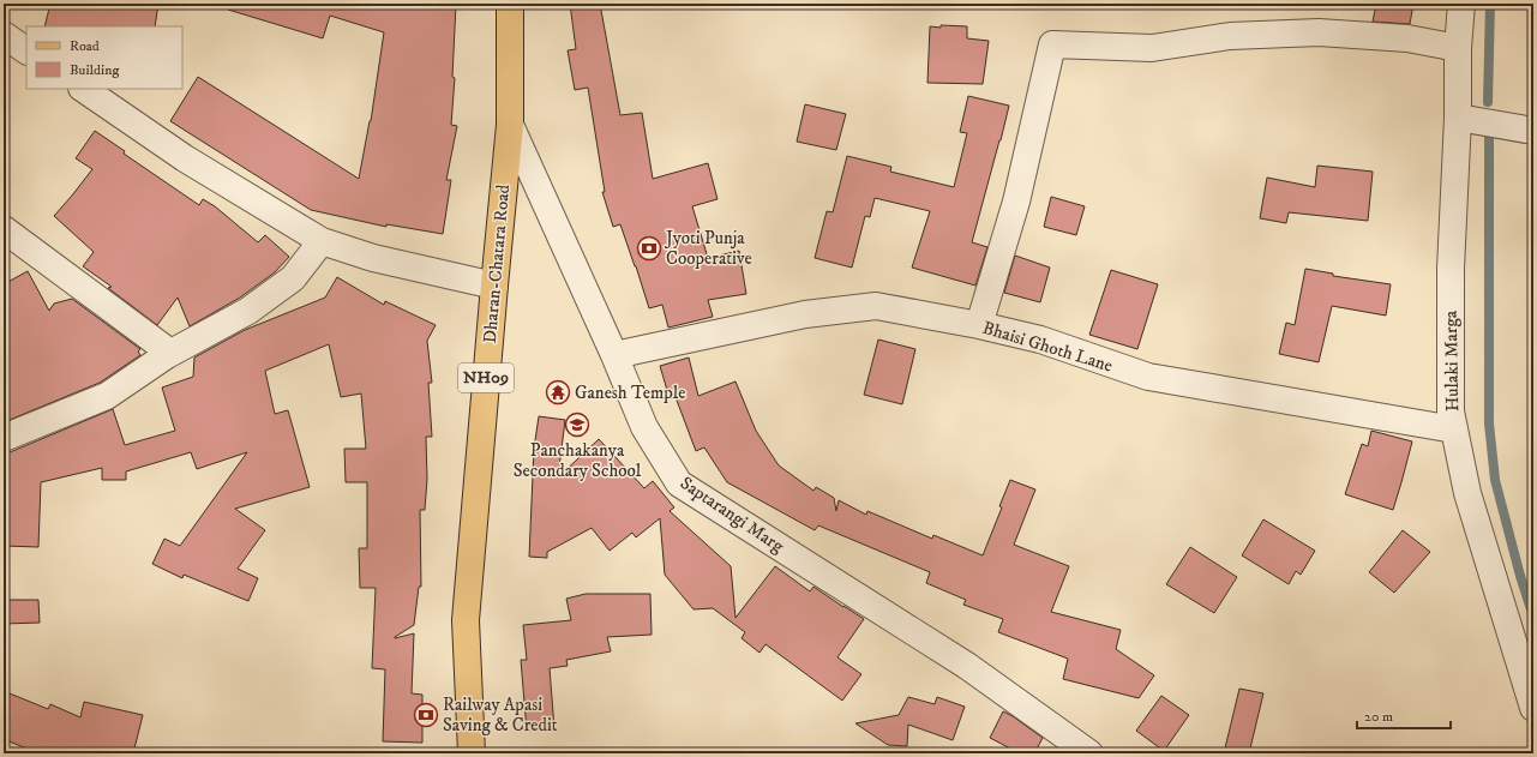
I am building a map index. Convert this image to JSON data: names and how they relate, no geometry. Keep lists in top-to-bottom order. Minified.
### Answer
{"streets":{"main road":["Dharan-Chatara Road","NH09"],"street":["Bhaisi Ghoth Lane","Hulaki Marga","Saptarangi Marg"]},"crossings":[["Dharan-Chatara Road","Saptarangi Marg"],["Bhaisi Ghoth Lane","Hulaki Marga"],["Bhaisi Ghoth Lane","Saptarangi Marg"]],"places":{"bank":["Jyoti Punja Cooperative","Railway Apasi Saving & Credit"],"temple":["Ganesh Temple"],"school or university":["Panchakanya Secondary School"]},"legend":["Road","Building"],"scale_bar":"20 m"}
